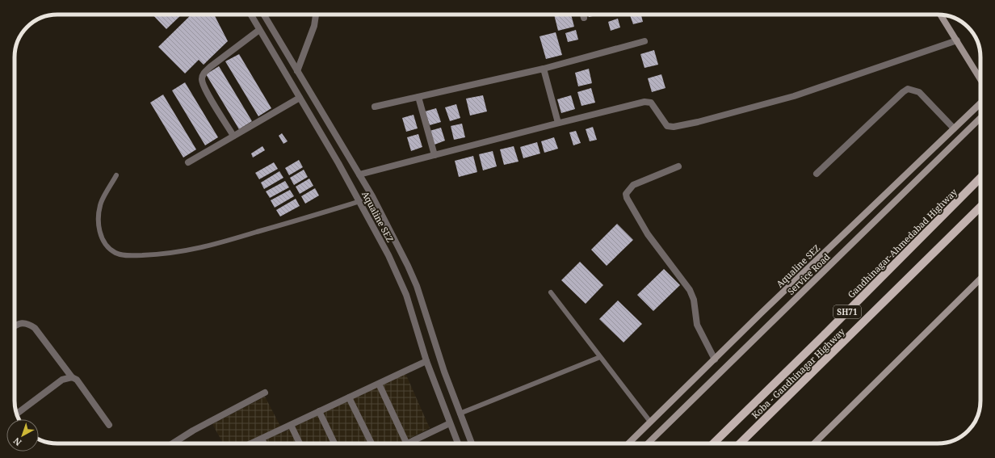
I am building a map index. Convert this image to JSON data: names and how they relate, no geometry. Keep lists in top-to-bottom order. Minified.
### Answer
{"streets":{"main road":["Gandhinagar-Ahmedabad Highway","SH71","Koba - Gandhinagar Highway"],"street":["Aqualine SEZ","Service Road"]},"north":"bottom left"}
